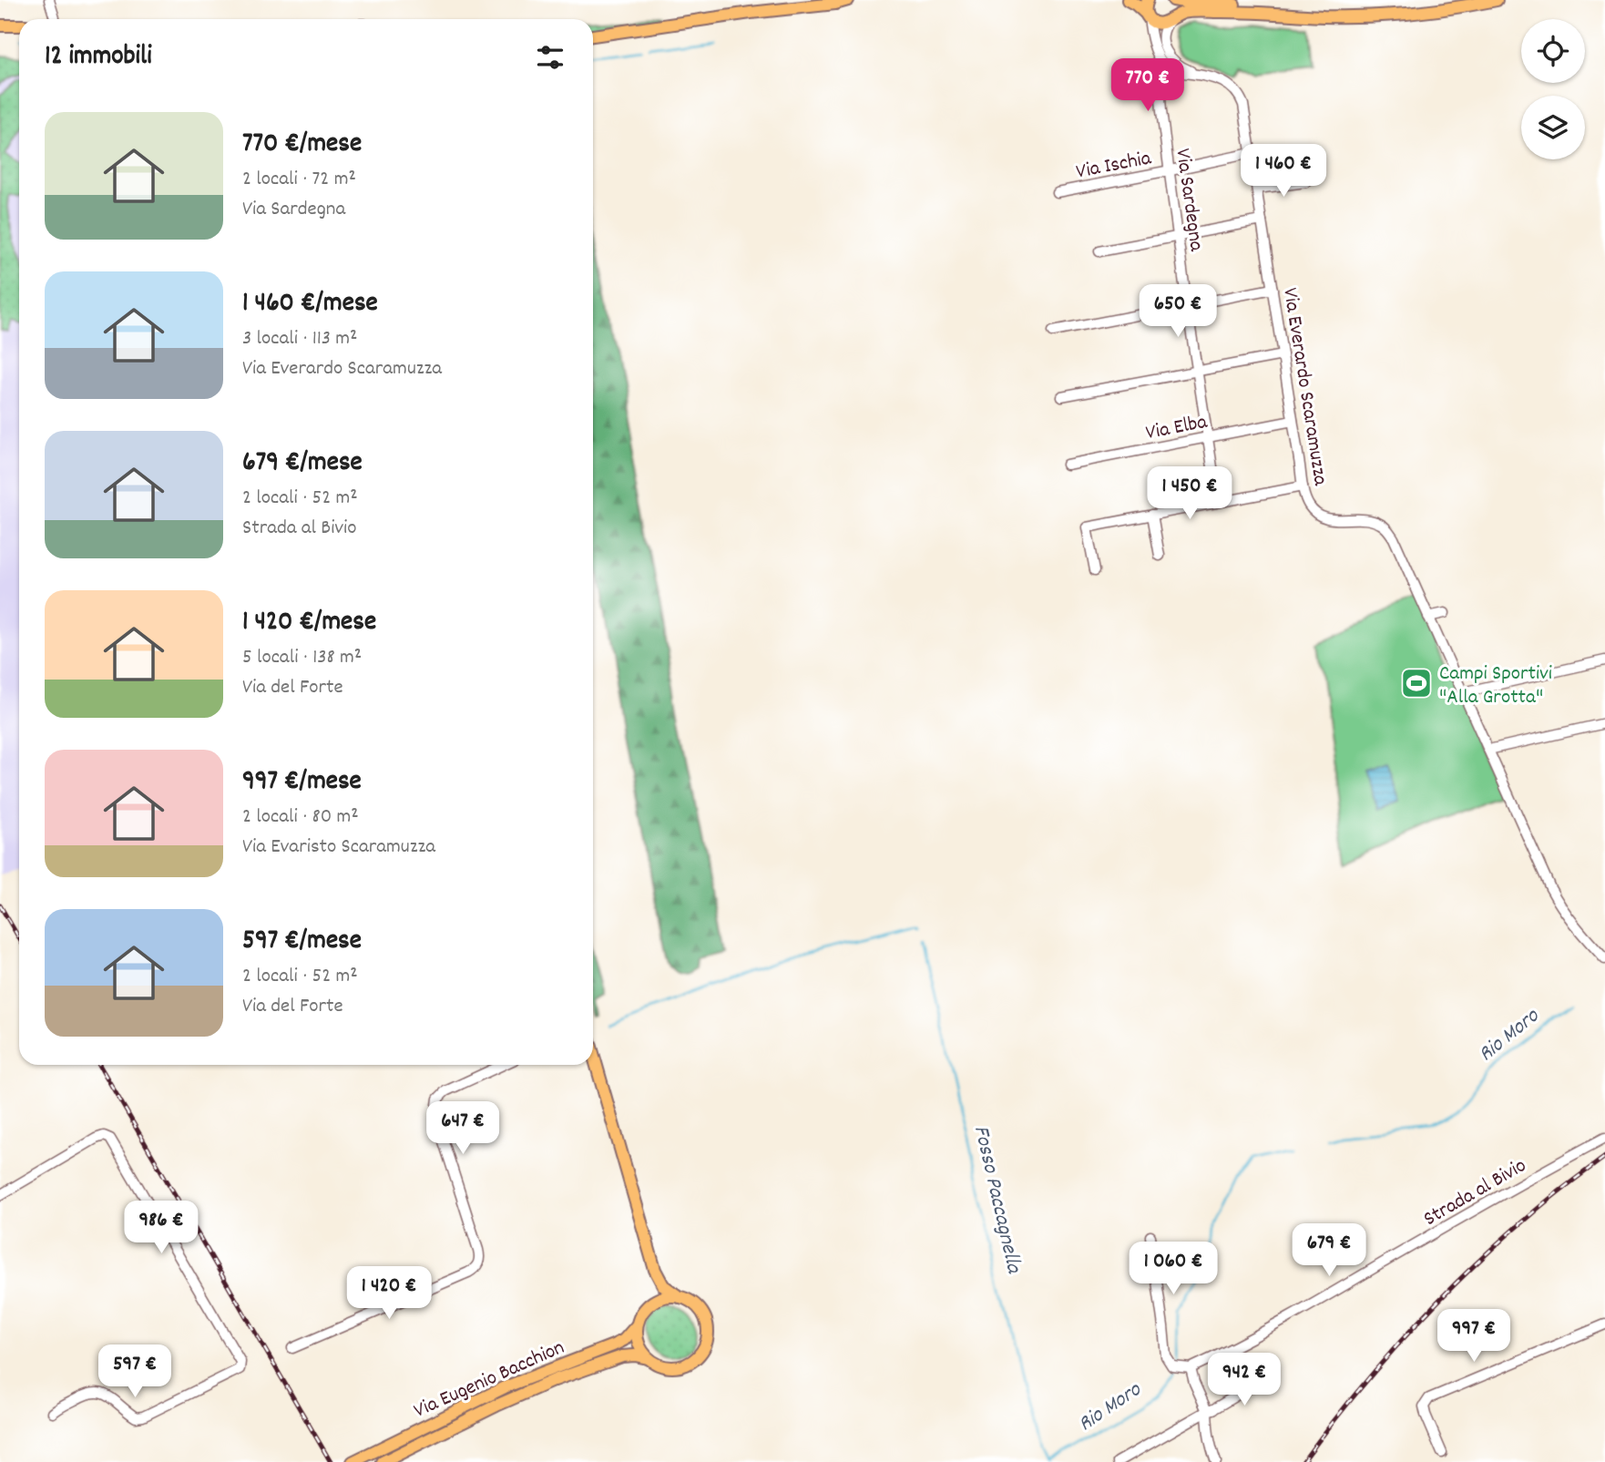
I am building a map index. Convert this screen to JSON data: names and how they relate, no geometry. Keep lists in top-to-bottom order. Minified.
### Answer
{"streets":{"main road":["Via Eugenio Bacchion"],"street":["Via Ischia","Via Sardegna","Via Everardo Scaramuzza","Via Elba","Strada al Bivio"]},"crossings":[["Via Ischia","Via Sardegna"],["Via Ischia","Via Everardo Scaramuzza"],["Via Sardegna","Via Everardo Scaramuzza"],["Via Sardegna","Via Elba"],["Via Everardo Scaramuzza","Via Elba"]],"water":["Rio Moro","Fosso Paccagnella"],"places":{"sports":["Campi Sportivi \"Alla Grotta\""]},"page":{"heading":"12 immobili","price":["770 €","1 460 €","650 €","1 450 €","647 €","986 €","679 €","1 060 €","1 420 €","997 €","597 €","942 €"],"list":[{"name":"770 €/mese","note":"2 locali · 72 m² · Via Sardegna"},{"name":"1 460 €/mese","note":"3 locali · 113 m² · Via Everardo Scaramuzza"},{"name":"679 €/mese","note":"2 locali · 52 m² · Strada al Bivio"},{"name":"1 420 €/mese","note":"5 locali · 138 m² · Via del Forte"},{"name":"997 €/mese","note":"2 locali · 80 m² · Via Evaristo Scaramuzza"},{"name":"597 €/mese","note":"2 locali · 52 m² · Via del Forte"}]}}
